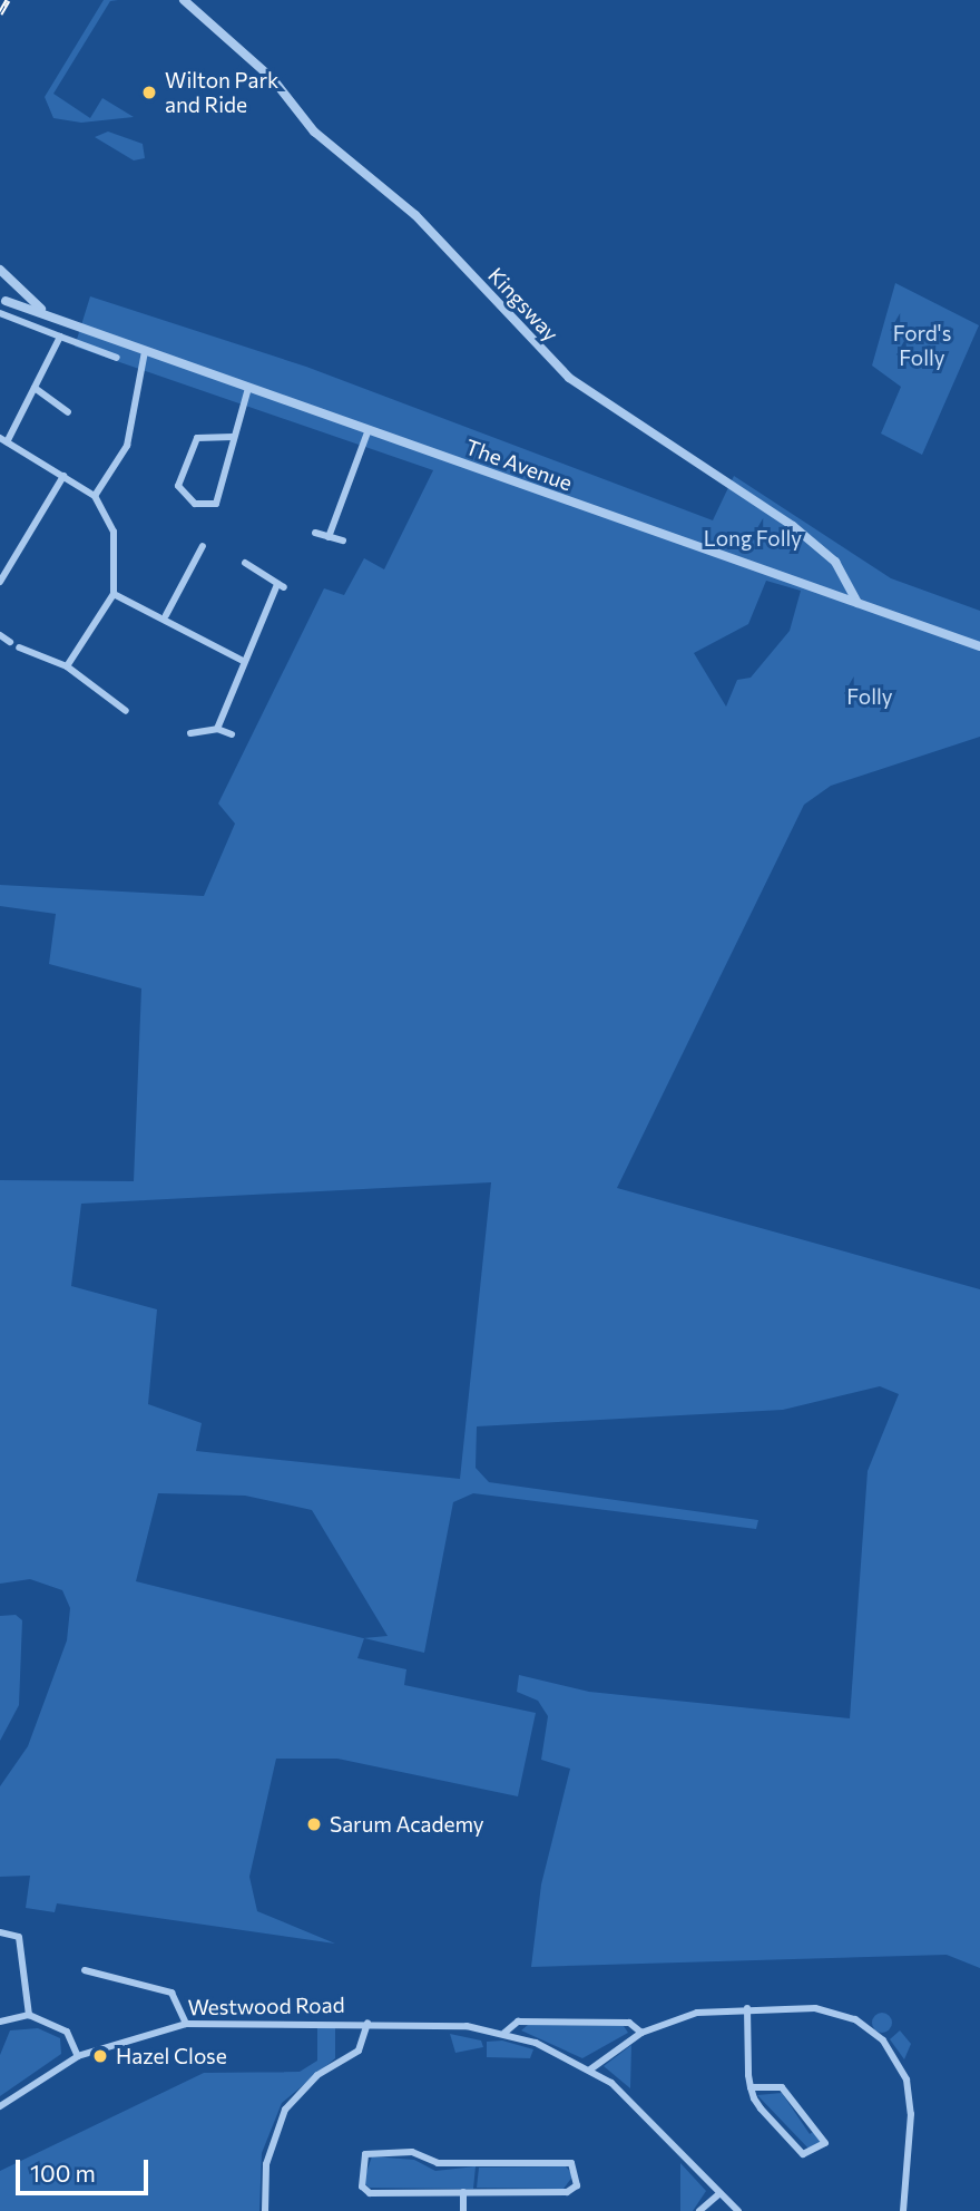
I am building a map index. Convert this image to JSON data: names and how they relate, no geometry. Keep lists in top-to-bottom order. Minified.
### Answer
{"streets":{"street":["Kingsway","The Avenue","Westwood Road"]},"crossings":[["Kingsway","The Avenue"]],"parks":["Ford's Folly","Long Folly","Folly"],"places":["Wilton Park and Ride","Sarum Academy","Hazel Close"],"scale_bar":"100 m"}
